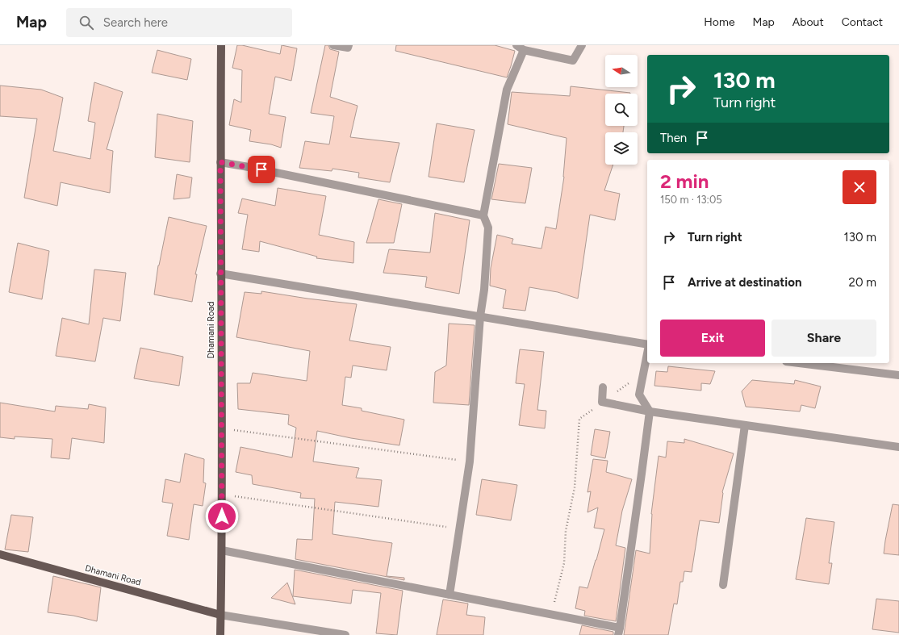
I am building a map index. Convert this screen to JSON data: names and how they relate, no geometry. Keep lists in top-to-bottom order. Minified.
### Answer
{"streets":{"main road":["Dhamani Road"]},"north":"left","page":{"header":"Map","search":"Search here","nav":["Home","Map","About","Contact"],"turn":["130 m","Turn right"],"then":"Then","heading":["2 min","150 m · 13:05"],"list":[{"name":"Turn right","value":"130 m"},{"name":"Arrive at destination","value":"20 m"}],"buttons":["Exit","Share"]}}
